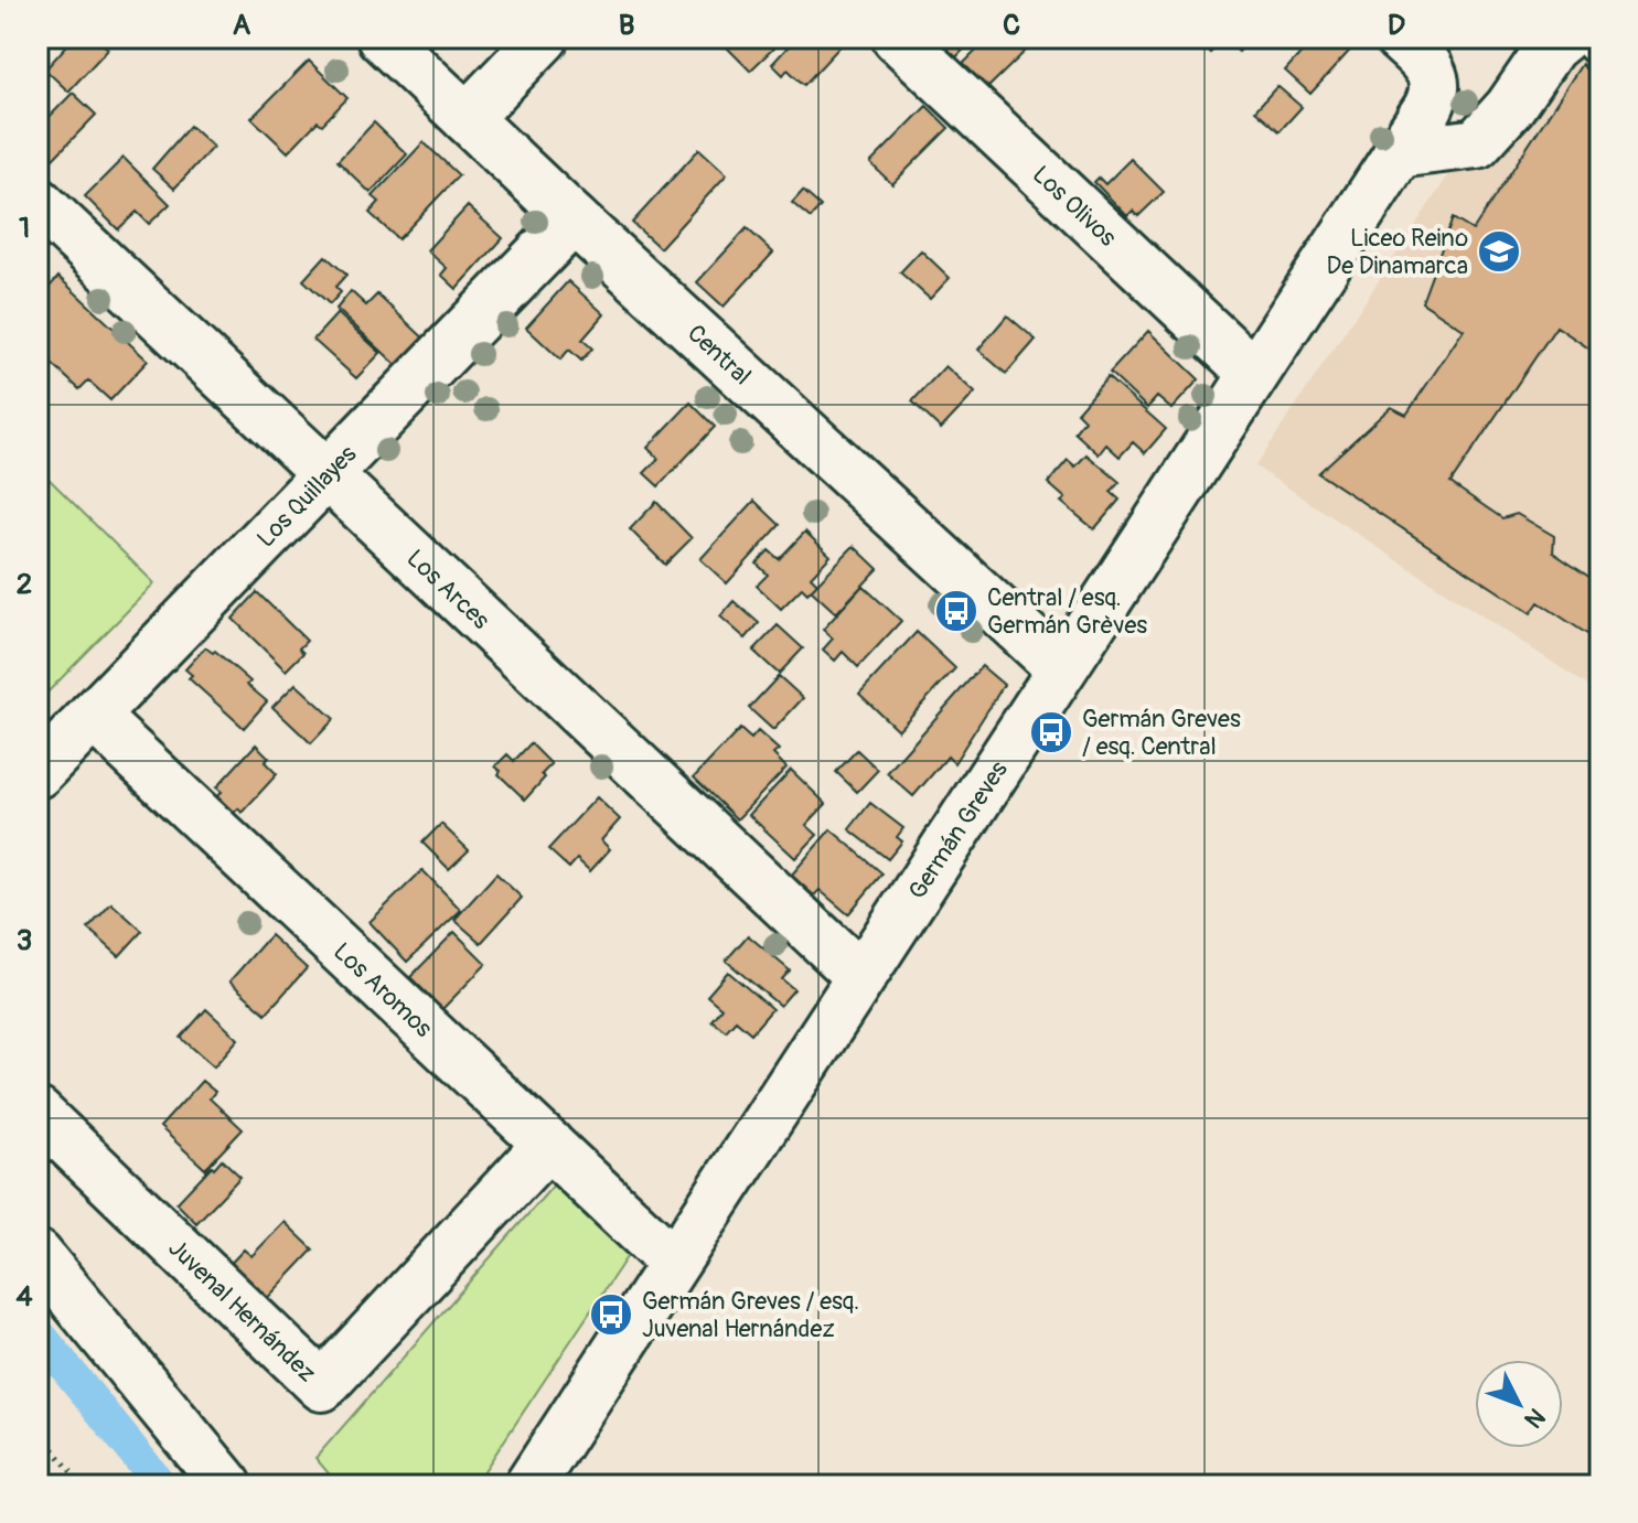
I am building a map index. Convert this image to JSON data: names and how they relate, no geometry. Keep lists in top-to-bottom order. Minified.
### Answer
{"streets":{"street":["Los Olivos","Central","Los Quillayes","Los Arces","Germán Greves","Los Aromos","Juvenal Hernández"]},"crossings":[["Los Olivos","Germán Greves"],["Central","Los Quillayes"],["Central","Germán Greves"],["Los Quillayes","Los Arces"],["Los Quillayes","Los Aromos"],["Los Arces","Germán Greves"],["Germán Greves","Los Aromos"],["Los Aromos","Juvenal Hernández"]],"places":{"school or university":["Liceo Reino De Dinamarca"],"bus stop":["Central / esq. Germán Grèves","Germán Greves / esq. Central","Germán Greves / esq. Juvenal Hernández"]},"north":"bottom right","grid":{"columns":["A","B","C","D"],"rows":["1","2","3","4"]}}
